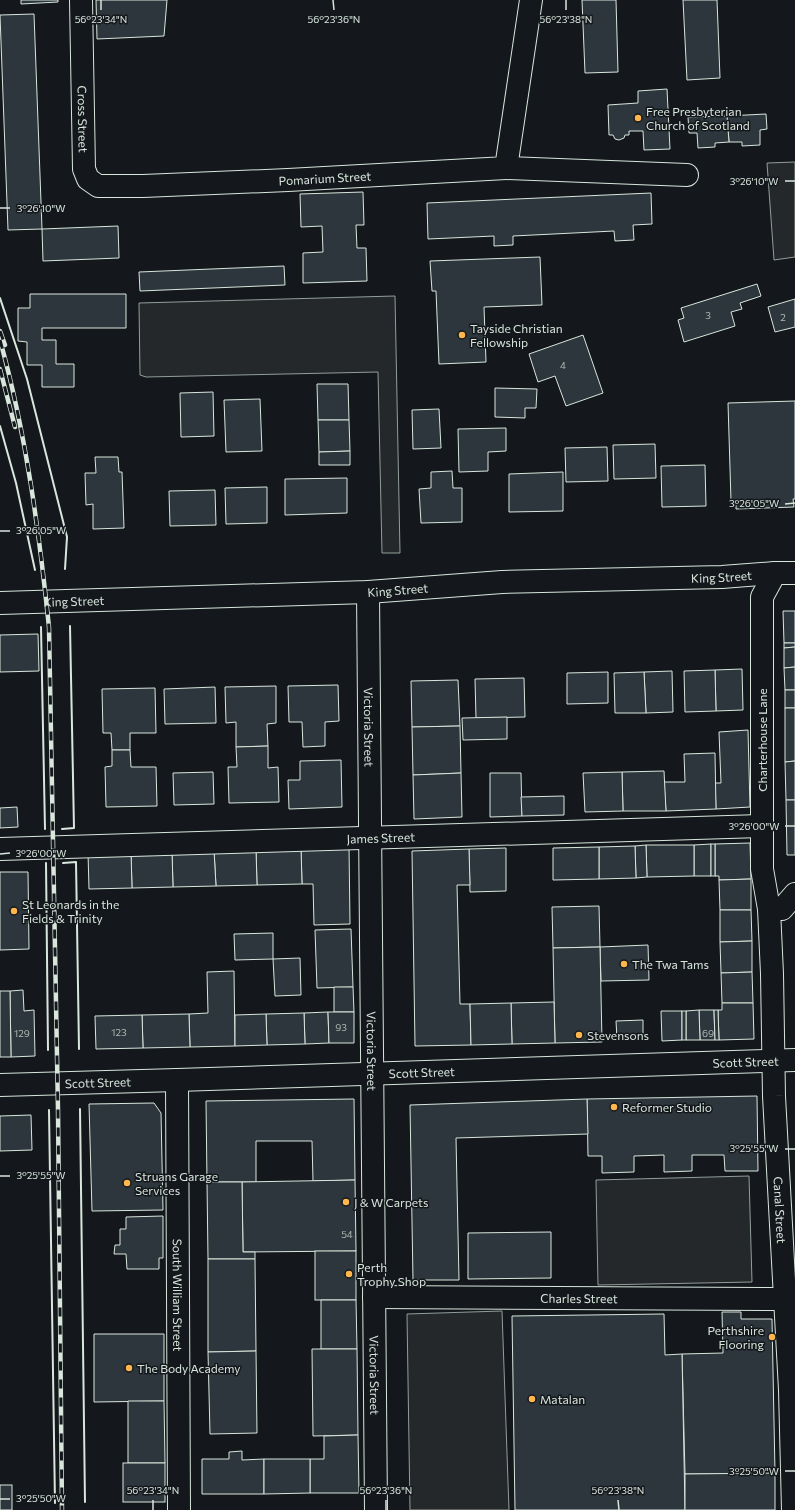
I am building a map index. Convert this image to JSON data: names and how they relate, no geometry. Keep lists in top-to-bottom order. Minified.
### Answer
{"streets":{"street":["Cross Street","Pomarium Street","King Street","Victoria Street","Charterhouse Lane","James Street","Scott Street","Canal Street","South William Street","Charles Street"]},"crossings":[["Cross Street","Pomarium Street"],["King Street","Victoria Street"],["King Street","Charterhouse Lane"],["Victoria Street","James Street"],["Victoria Street","Scott Street"],["Victoria Street","Charles Street"],["Charterhouse Lane","James Street"],["Charterhouse Lane","Canal Street"],["Scott Street","Canal Street"],["Scott Street","South William Street"],["Canal Street","Charles Street"]],"places":["Free Presbyterian Church of Scotland","Tayside Christian Fellowship","St Leonards in the Fields & Trinity","The Twa Tams","Stevensons","Reformer Studio","Struans Garage Services","J & W Carpets","Perth Trophy Shop","Perthshire Flooring","The Body Academy","Matalan"],"house_numbers":["3","2","4","93","123","129","69","54"],"coordinates":["56°23'34\"N","56°23'36\"N","56°23'38\"N","3°26'10\"W","3°26'05\"W","3°26'00\"W","3°25'55\"W","3°25'50\"W"]}
